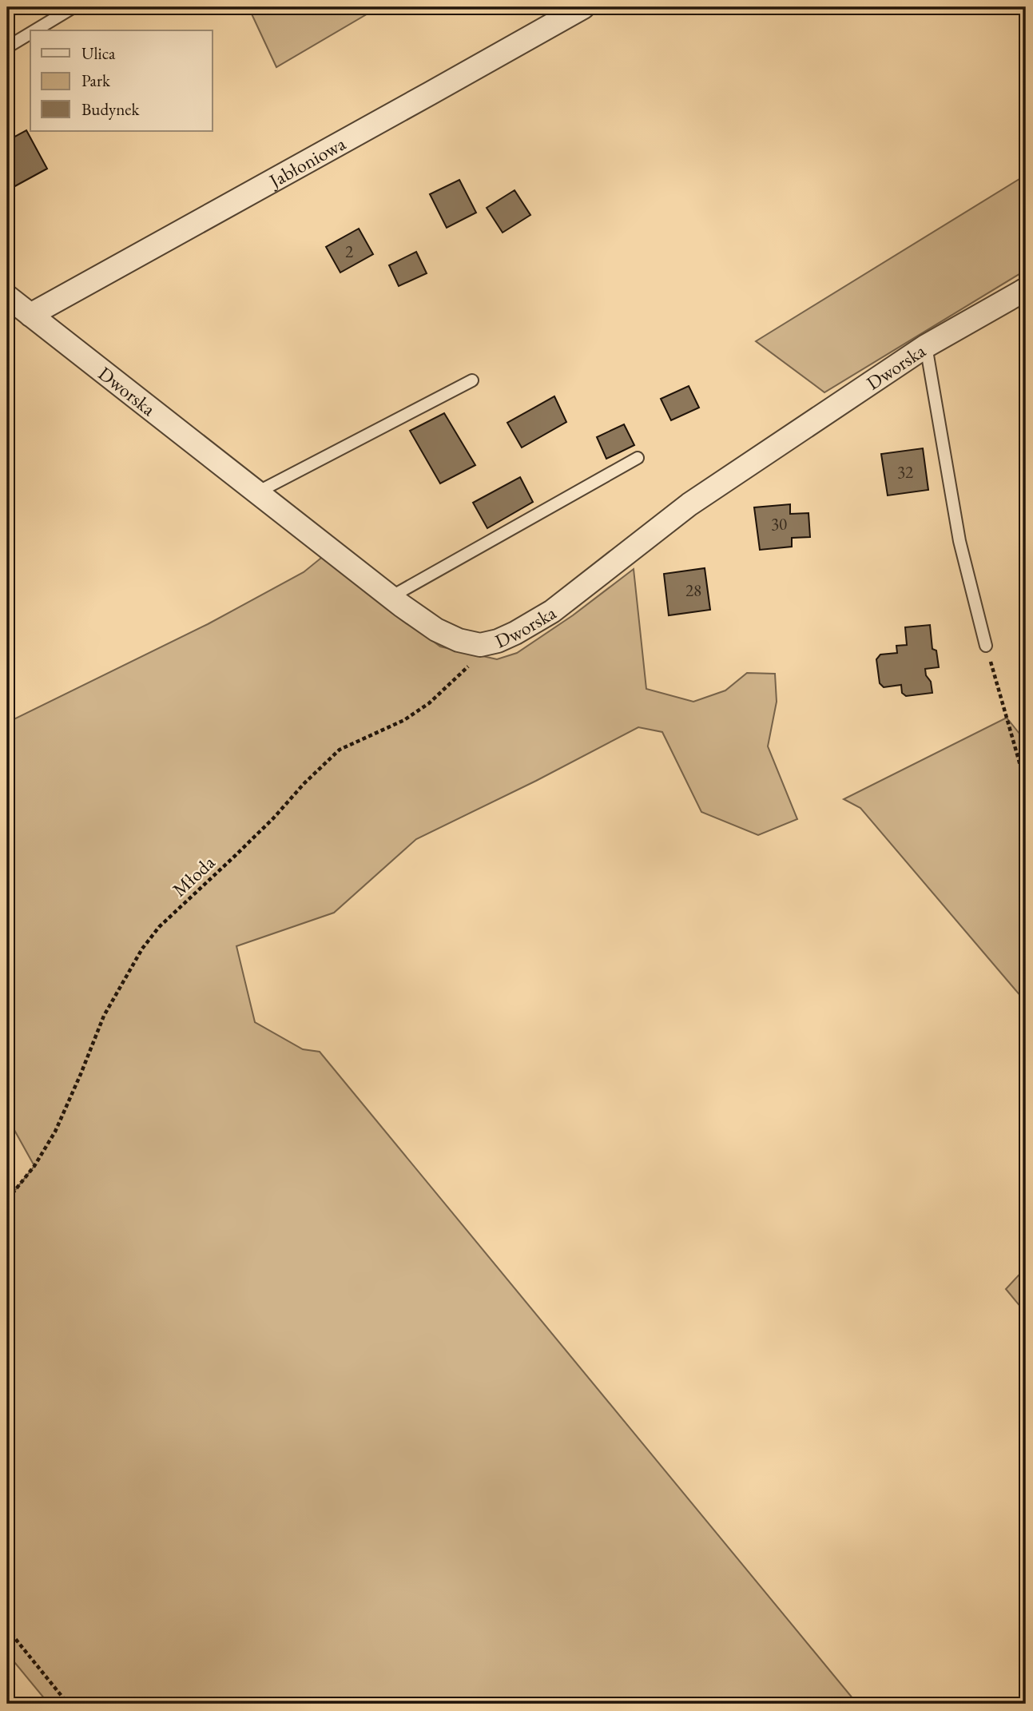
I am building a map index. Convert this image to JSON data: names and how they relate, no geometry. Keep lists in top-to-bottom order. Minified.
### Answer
{"streets":{"street":["Jabłoniowa","Dworska"],"path":["Młoda"]},"crossings":[["Jabłoniowa","Dworska"],["Dworska","Młoda"]],"house_numbers":["2","32","30","28"],"legend":["Ulica","Park","Budynek"]}
